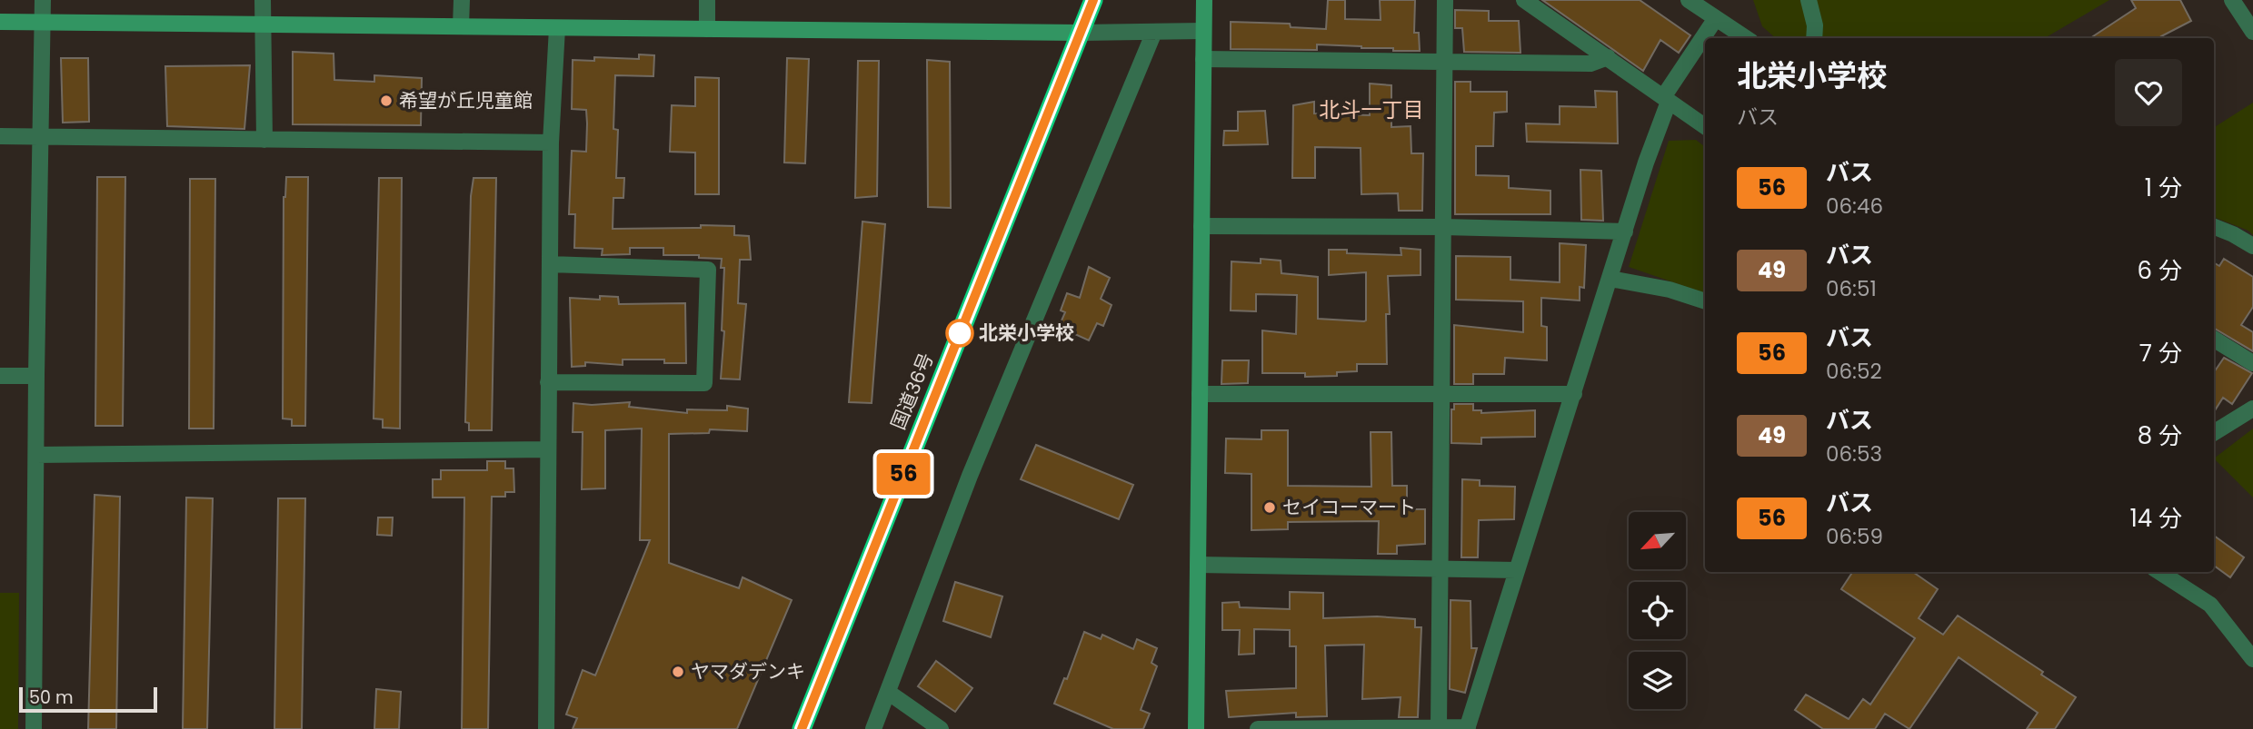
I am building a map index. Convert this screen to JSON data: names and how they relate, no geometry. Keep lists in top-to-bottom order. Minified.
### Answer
{"streets":{"highway":["国道36号"]},"districts":["北斗一丁目"],"places":["希望が丘児童館","北栄小学校","セイコーマート","ヤマダデンキ"],"lines":["bus line 56"],"scale_bar":"50 m","north":"bottom left","page":{"on_map":"56","heading":["北栄小学校","バス"],"list":[{"mark":"56","name":"バス","note":"06:46","value":"1 分"},{"mark":"49","name":"バス","note":"06:51","value":"6 分"},{"mark":"56","name":"バス","note":"06:52","value":"7 分"},{"mark":"49","name":"バス","note":"06:53","value":"8 分"},{"mark":"56","name":"バス","note":"06:59","value":"14 分"}],"scale":"50 m"}}
